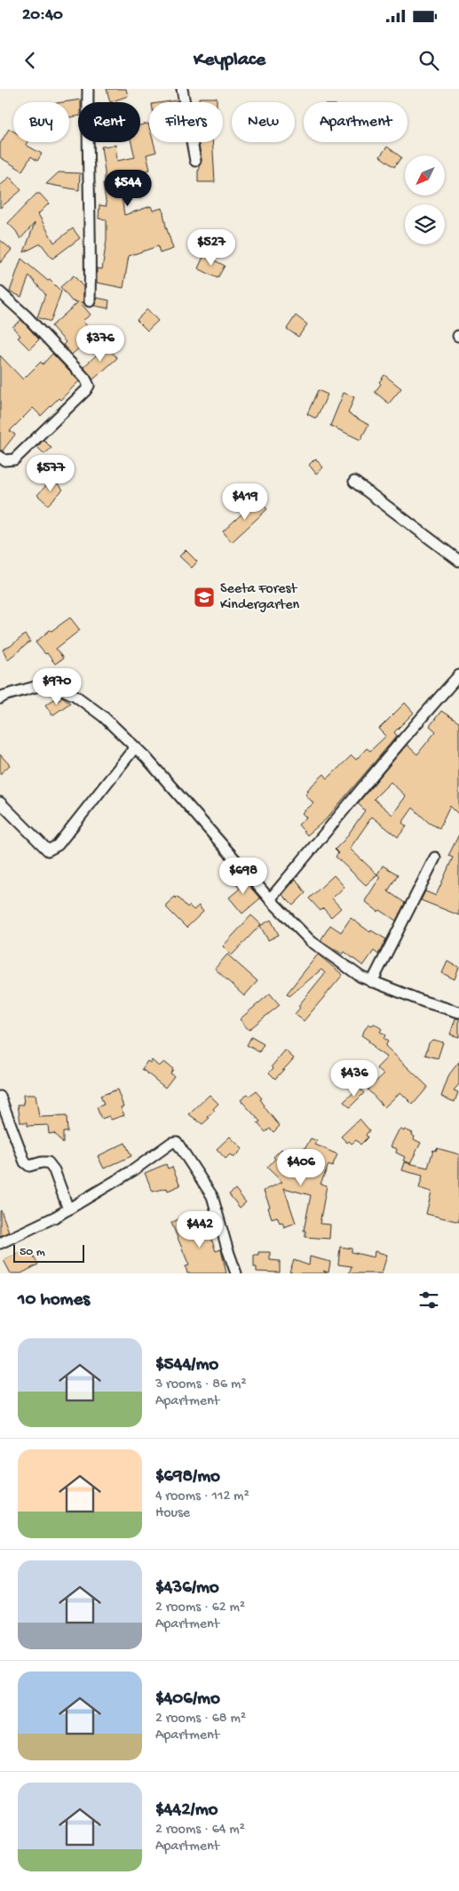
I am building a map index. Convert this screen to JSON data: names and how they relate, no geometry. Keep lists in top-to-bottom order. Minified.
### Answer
{"places":{"school or university":["Seeta Forest Kindergarten"]},"scale_bar":"50 m","north":"bottom left","page":{"status":"20:40","header":"Keyplace","chip":["Buy","Rent","Filters","New","Apartment"],"price":["$544","$527","$376","$577","$419","$970","$698","$436","$406","$442"],"scale":"50 m","heading":"10 homes","list":[{"name":"$544/mo","note":"3 rooms · 86 m² · Apartment"},{"name":"$698/mo","note":"4 rooms · 112 m² · House"},{"name":"$436/mo","note":"2 rooms · 62 m² · Apartment"},{"name":"$406/mo","note":"2 rooms · 68 m² · Apartment"},{"name":"$442/mo","note":"2 rooms · 64 m² · Apartment"}]}}
